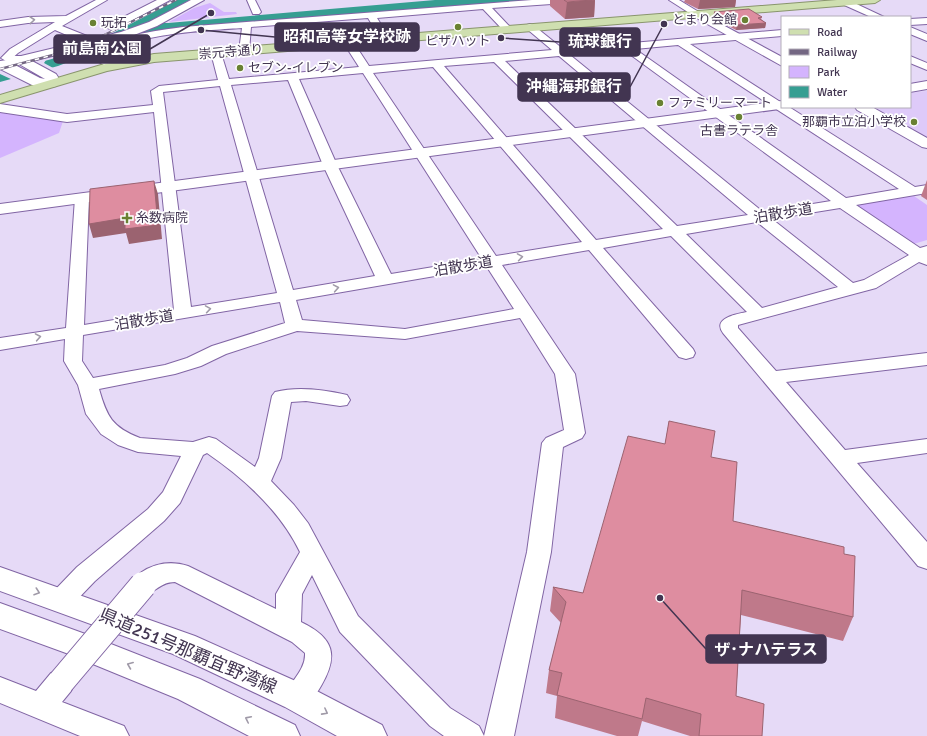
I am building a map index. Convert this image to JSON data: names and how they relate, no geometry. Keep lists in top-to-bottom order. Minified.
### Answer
{"streets":{"main road":["崇元寺通り"],"street":["泊散歩道","県道251号那覇宜野湾線"]},"places":{"other":["前島南公園","とまり会館","玩拓","沖縄海邦銀行","ピザハット","昭和高等女学校跡","琉球銀行","セブン-イレブン","ファミリーマート","古書ラテラ舎","那覇市立泊小学校","ザ･ナハテラス"],"health":["糸数病院"]},"legend":["Road","Railway","Park","Water"]}
